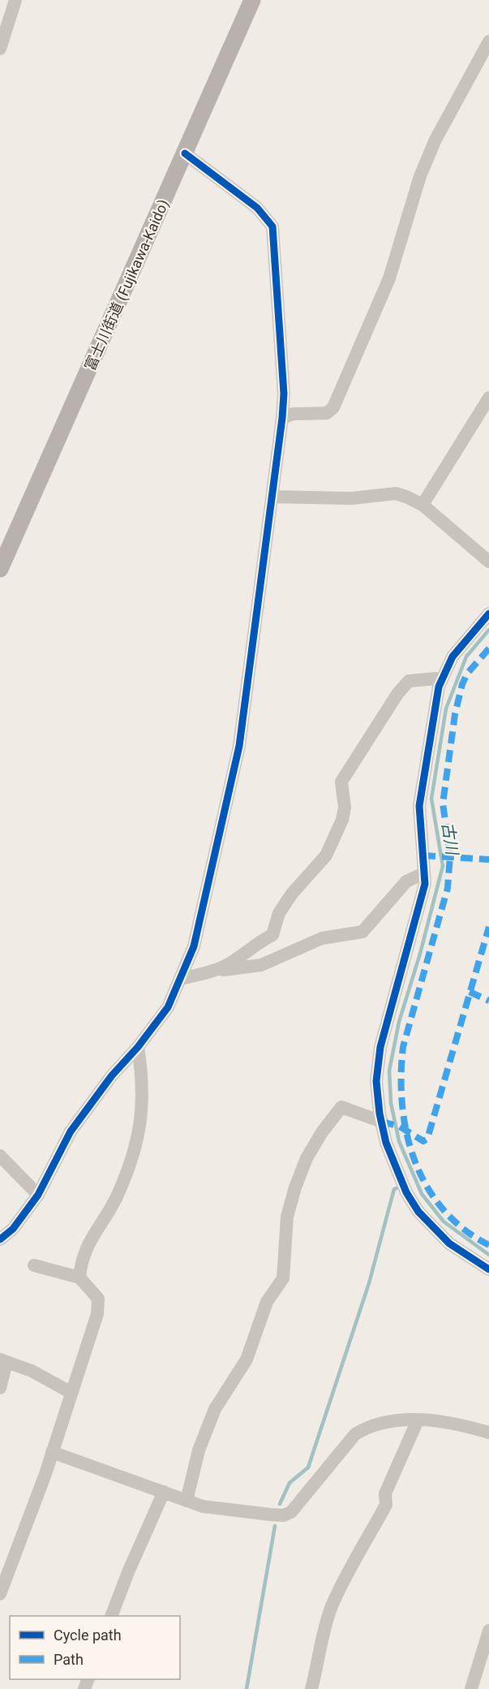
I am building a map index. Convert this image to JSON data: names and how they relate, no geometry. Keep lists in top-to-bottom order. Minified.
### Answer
{"streets":{"main road":["富士川街道 (Fujikawa-Kaido)"]},"water":["古川"],"legend":["Cycle path","Path"]}
